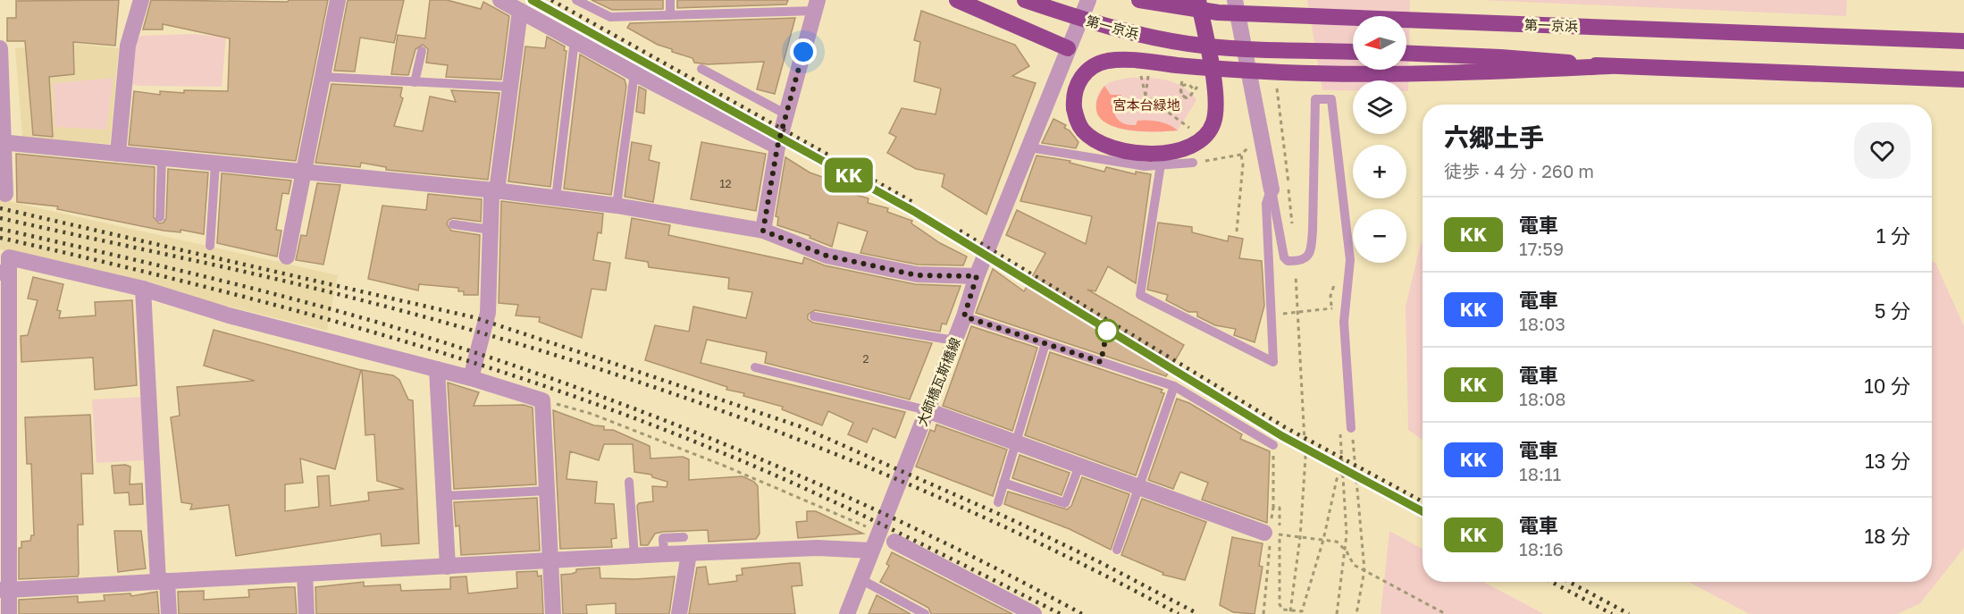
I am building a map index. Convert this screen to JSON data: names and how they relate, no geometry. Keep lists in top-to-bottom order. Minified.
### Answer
{"streets":{"highway":["第一京浜"],"street":["大師橋瓦斯橋線"]},"parks":["宮本台緑地"],"house_numbers":["12","2"],"north":"left","page":{"on_map":"KK","map_buttons":["+","−"],"heading":["六郷土手","徒歩 · 4 分 · 260 m"],"list":[{"mark":"KK","name":"電車","note":"17:59","value":"1 分"},{"mark":"KK","name":"電車","note":"18:03","value":"5 分"},{"mark":"KK","name":"電車","note":"18:08","value":"10 分"},{"mark":"KK","name":"電車","note":"18:11","value":"13 分"},{"mark":"KK","name":"電車","note":"18:16","value":"18 分"}]}}
